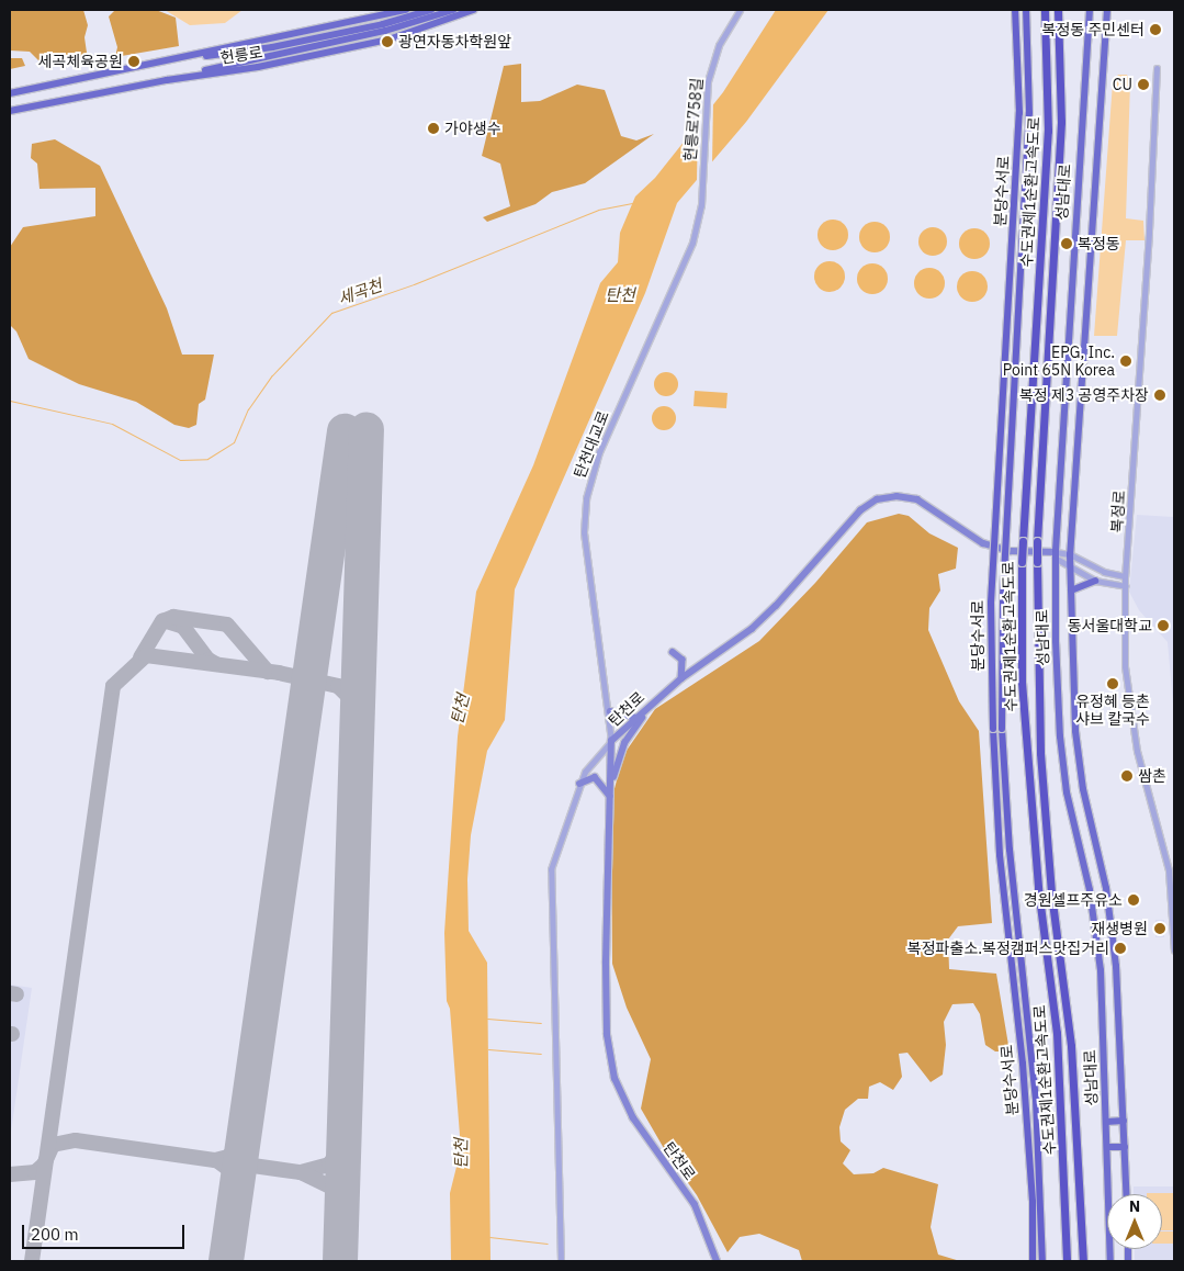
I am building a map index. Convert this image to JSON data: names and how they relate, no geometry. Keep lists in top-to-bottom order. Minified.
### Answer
{"streets":{"highway":["분당수서로","수도권제1순환고속도로"],"main road":["헌릉로","성남대로","탄천로"],"street":["헌릉로758길","탄천대교로","복정로"]},"crossings":[["헌릉로758길","탄천대교로"],["성남대로","탄천로"],["탄천대교로","탄천로"]],"water":["세곡천","탄천"],"places":["복정동 주민센터","광연자동차학원앞","세곡체육공원","CU","가야생수","복정동","EPG, Inc. Point 65N Korea","복정 제3 공영주차장","동서울대학교","유정혜 등촌 샤브 칼국수","쌈촌","경원셀프주유소","재생병원","복정파출소.복정캠퍼스맛집거리"],"scale_bar":"200 m","north":"top"}
